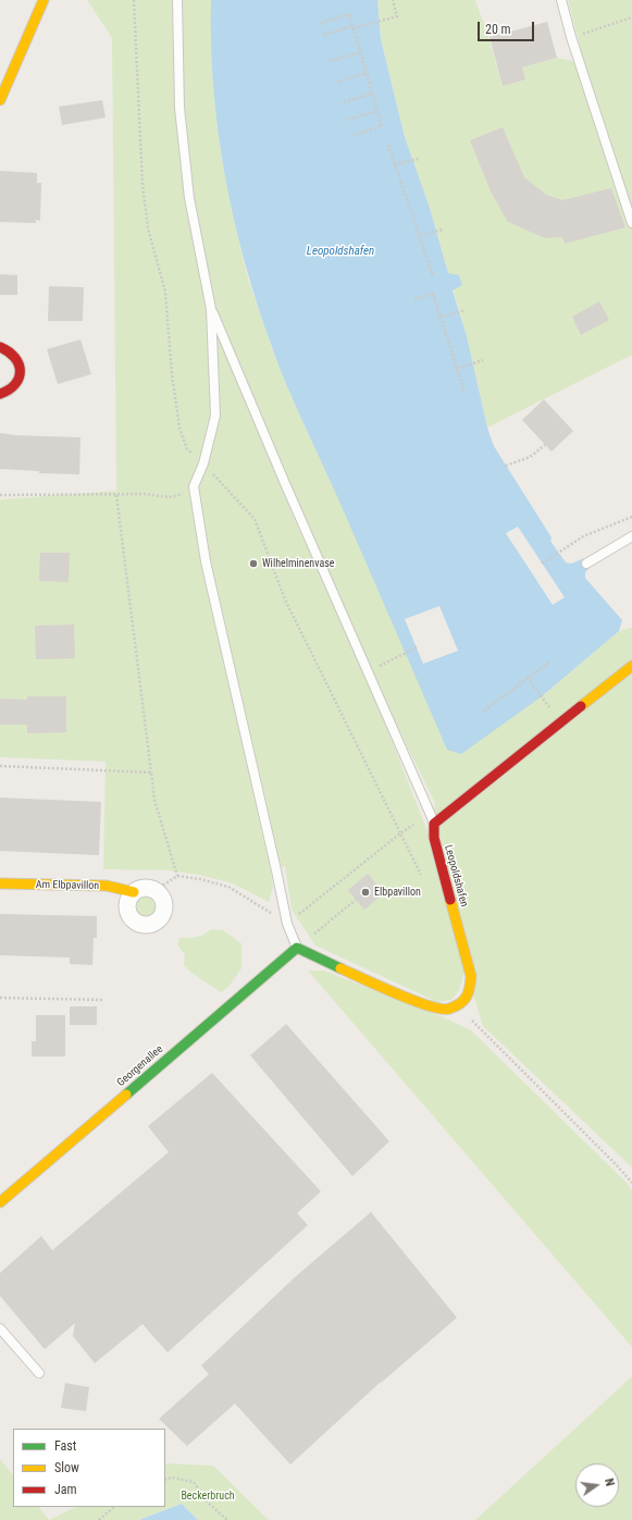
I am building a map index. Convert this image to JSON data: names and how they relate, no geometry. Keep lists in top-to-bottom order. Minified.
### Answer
{"streets":{"street":["Leopoldshafen","Am Elbpavillon","Georgenallee"]},"water":["Leopoldshafen"],"parks":["Beckerbruch"],"places":["Wilhelminenvase","Elbpavillon"],"legend":["Fast","Slow","Jam"],"scale_bar":"20 m","north":"right"}
